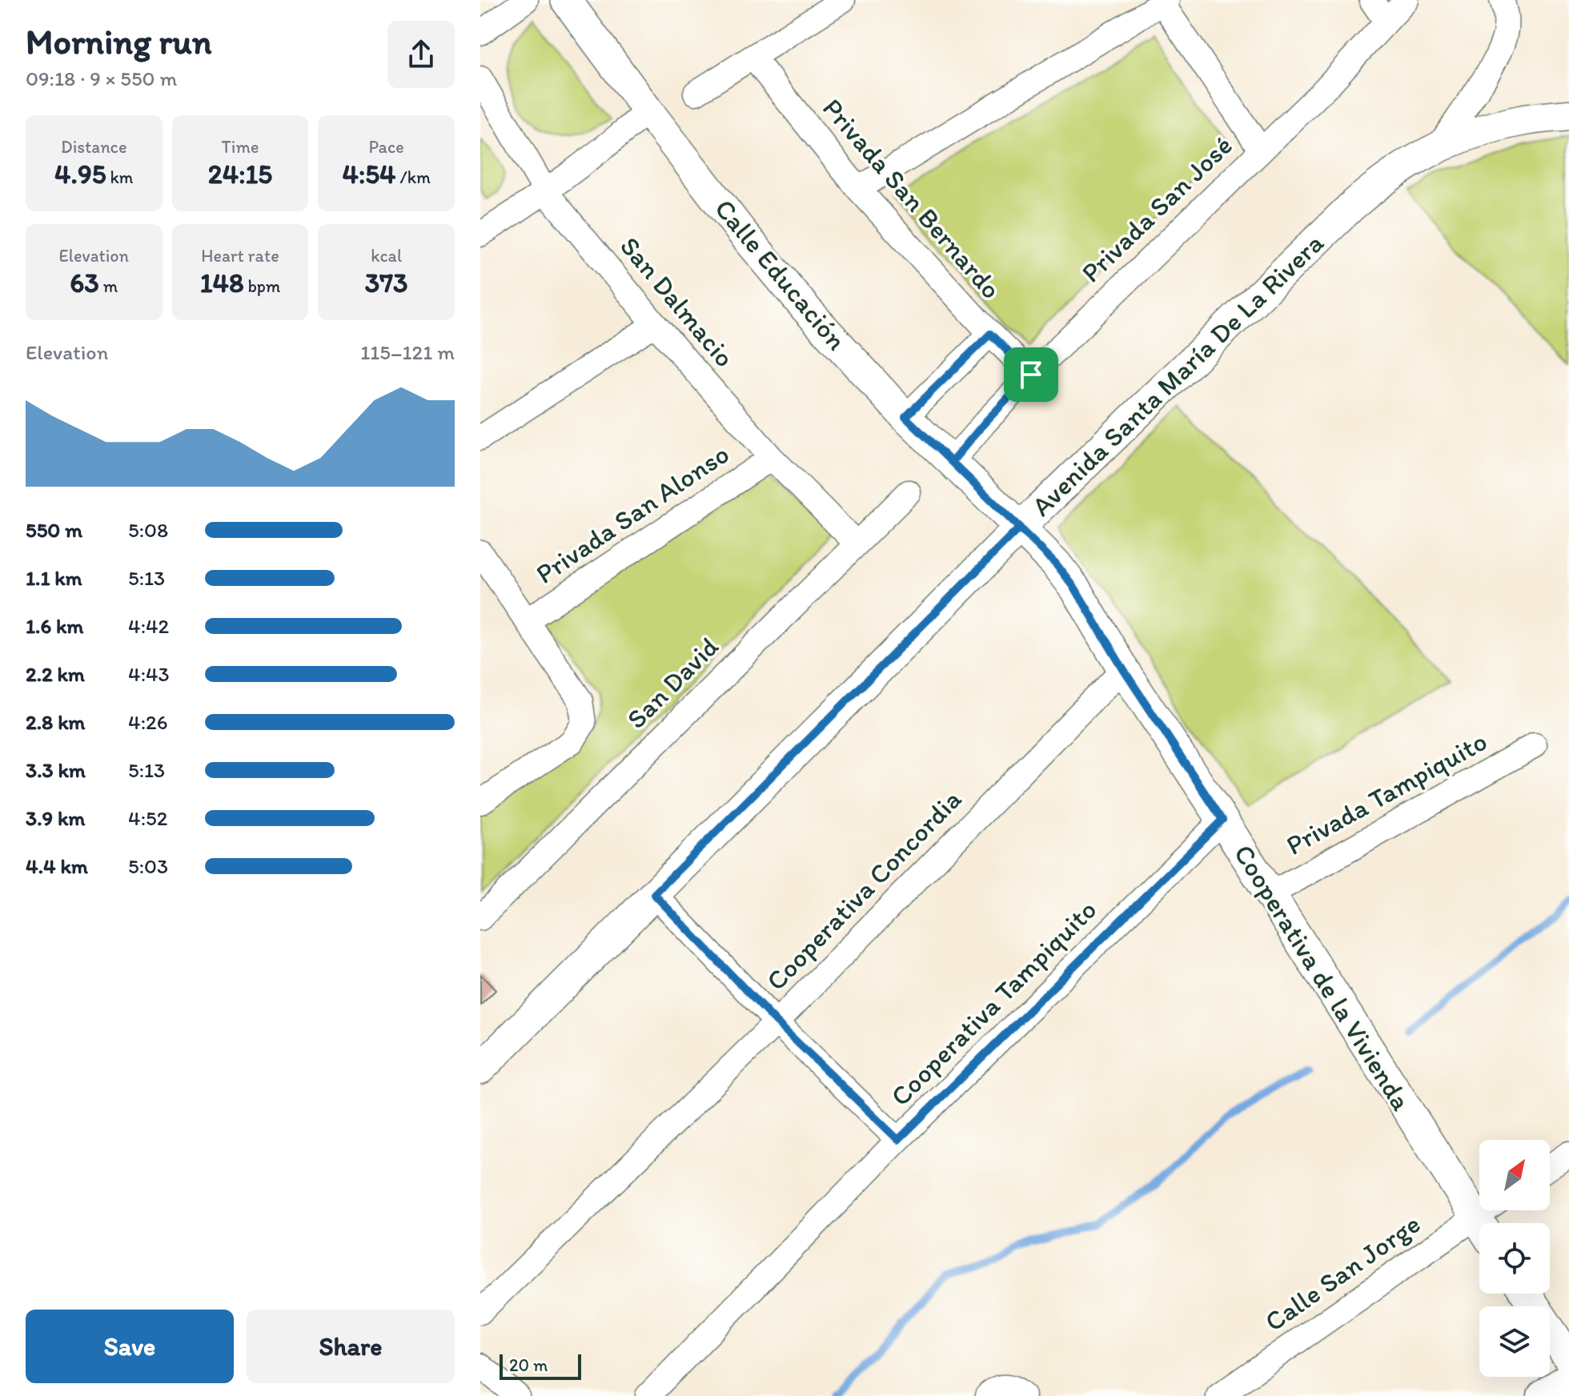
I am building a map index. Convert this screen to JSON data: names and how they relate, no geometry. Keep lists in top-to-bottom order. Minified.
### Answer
{"streets":{"street":["Privada San Bernardo","Privada San José","Calle Educación","San Dalmacio","Avenida Santa María De La Rivera","Privada San Alonso","San David","Privada Tampiquito","Cooperativa Concordia","Cooperativa de la Vivienda","Cooperativa Tampiquito","Calle San Jorge"]},"crossings":[["Privada San Bernardo","Privada San José"],["Privada San José","Calle Educación"],["Calle Educación","Avenida Santa María De La Rivera"],["Calle Educación","Cooperativa de la Vivienda"],["San Dalmacio","Privada San Alonso"],["San Dalmacio","San David"],["Avenida Santa María De La Rivera","Cooperativa de la Vivienda"],["Privada Tampiquito","Cooperativa de la Vivienda"],["Cooperativa Concordia","Cooperativa de la Vivienda"],["Cooperativa de la Vivienda","Cooperativa Tampiquito"]],"scale_bar":"20 m","north":"top right","page":{"heading":["Morning run","09:18 · 9 × 550 m"],"stats":[["Distance","4.95 km"],["Time","24:15"],["Pace","4:54 /km"],["Elevation","63 m"],["Heart rate","148 bpm"],["kcal","373"]],"chart":["Elevation","115–121 m"],"list":[{"name":"550 m","note":"5:08"},{"name":"1.1 km","note":"5:13"},{"name":"1.6 km","note":"4:42"},{"name":"2.2 km","note":"4:43"},{"name":"2.8 km","note":"4:26"},{"name":"3.3 km","note":"5:13"},{"name":"3.9 km","note":"4:52"},{"name":"4.4 km","note":"5:03"}],"buttons":["Save","Share"],"scale":"20 m"}}
